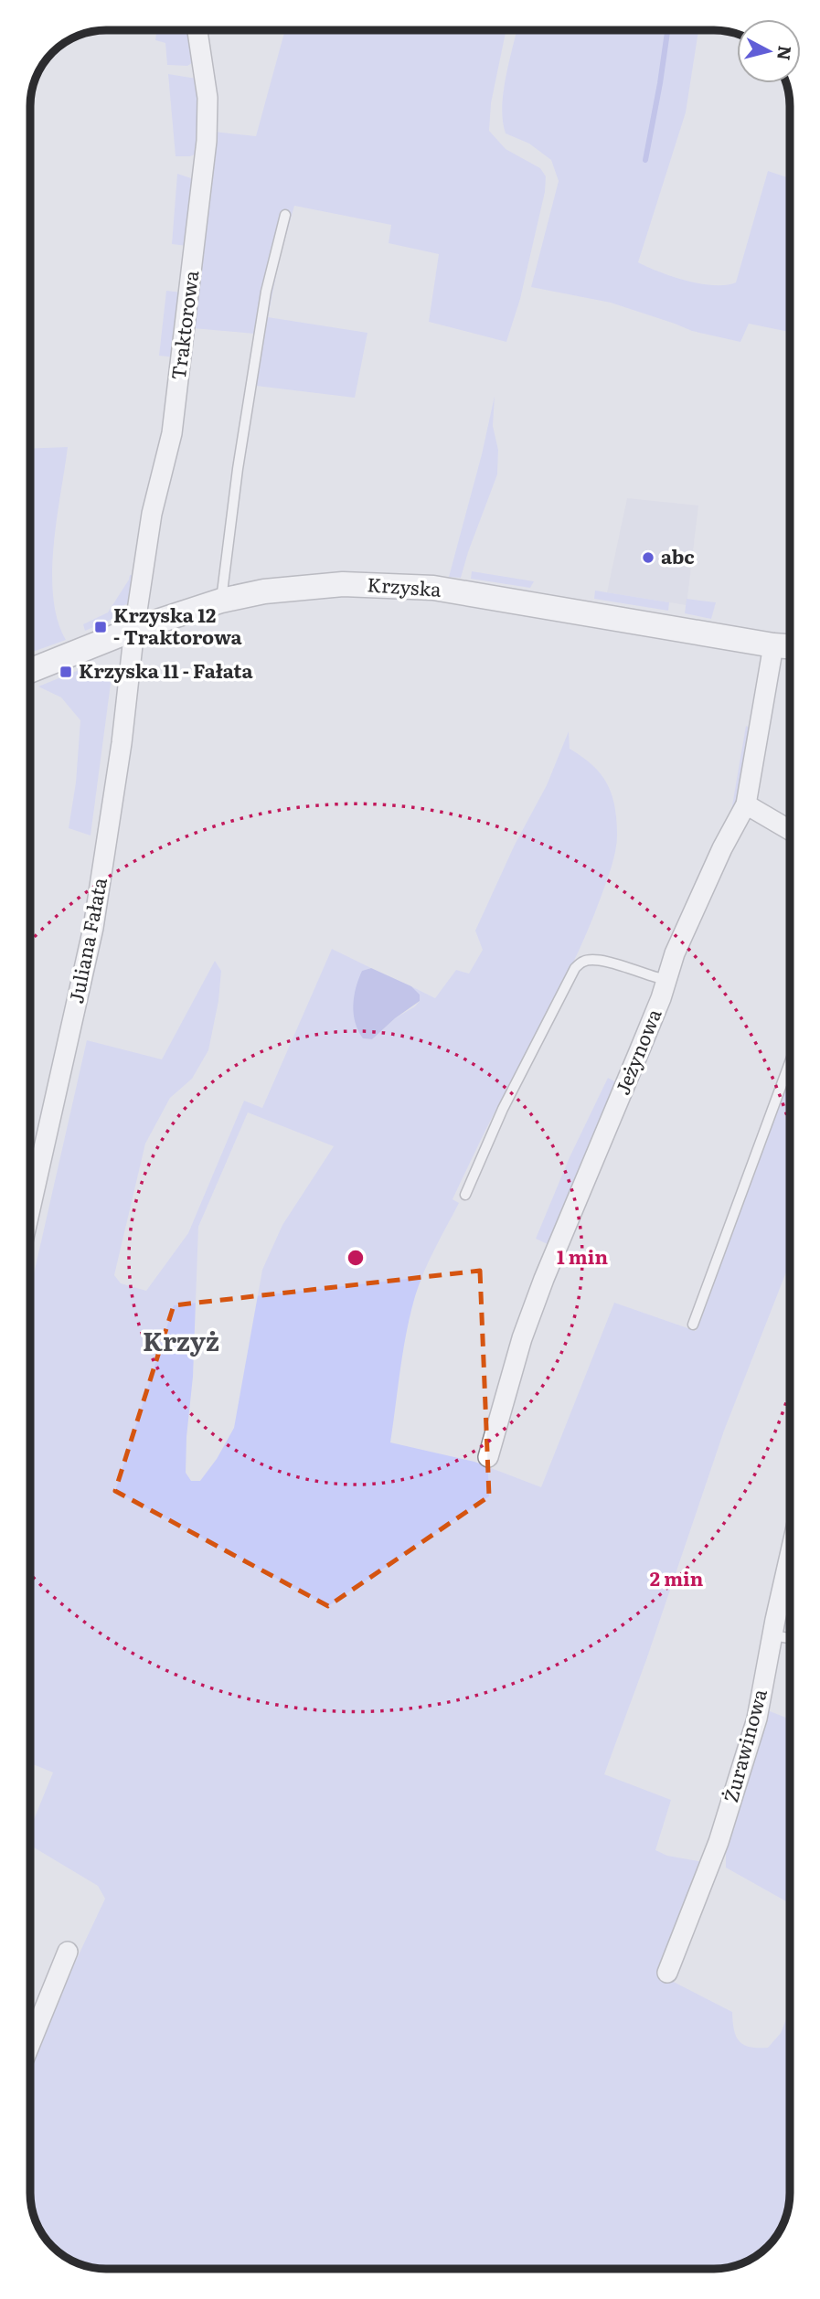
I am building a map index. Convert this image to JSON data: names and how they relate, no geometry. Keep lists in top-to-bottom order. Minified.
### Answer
{"streets":{"street":["Traktorowa","Krzyska","Juliana Fałata","Jeżynowa","Żurawinowa"]},"crossings":[["Traktorowa","Krzyska"],["Traktorowa","Juliana Fałata"],["Krzyska","Juliana Fałata"],["Krzyska","Jeżynowa"]],"districts":["Krzyż"],"places":{"other":["abc"],"transit":["Krzyska 12 - Traktorowa","Krzyska 11 - Fałata"]},"north":"right","rings":["1 min","2 min"]}
